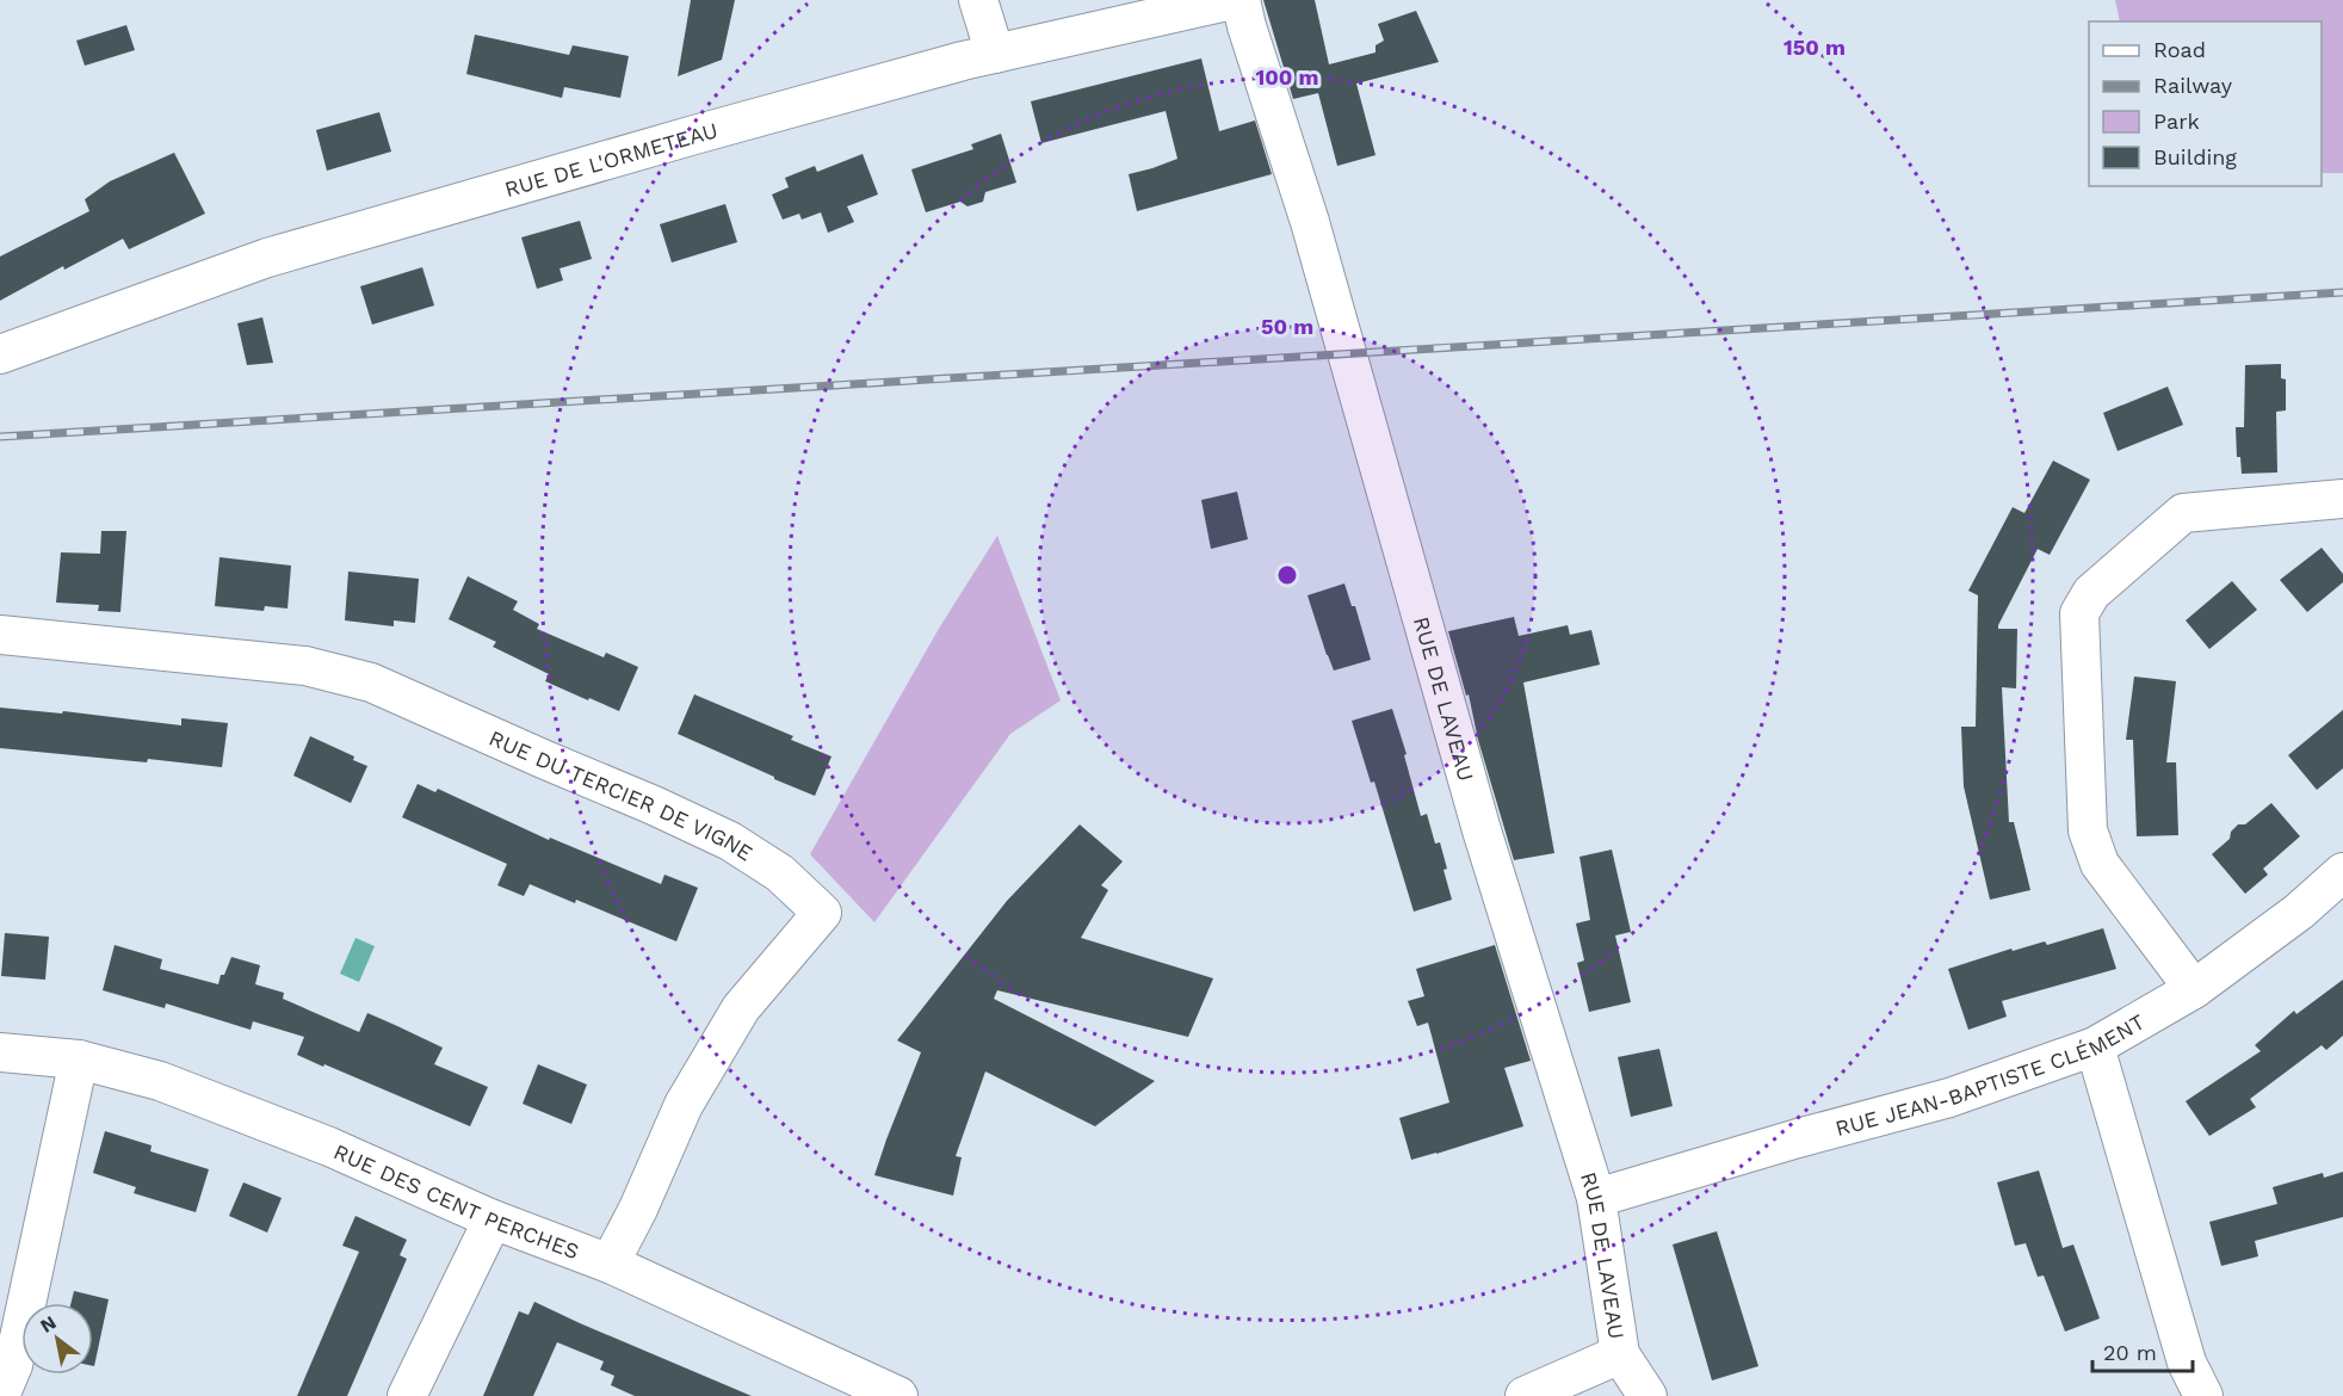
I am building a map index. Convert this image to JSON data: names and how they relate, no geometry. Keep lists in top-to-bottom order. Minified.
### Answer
{"streets":{"street":["RUE DE L'ORMETEAU","RUE DE LAVEAU","RUE DU TERCIER DE VIGNE","RUE JEAN-BAPTISTE CLÉMENT","RUE DES CENT PERCHES"]},"crossings":[["RUE DE LAVEAU","RUE JEAN-BAPTISTE CLÉMENT"],["RUE DU TERCIER DE VIGNE","RUE DES CENT PERCHES"]],"legend":["Road","Railway","Park","Building"],"scale_bar":"20 m","north":"top left","rings":["150 m","100 m","50 m"]}
